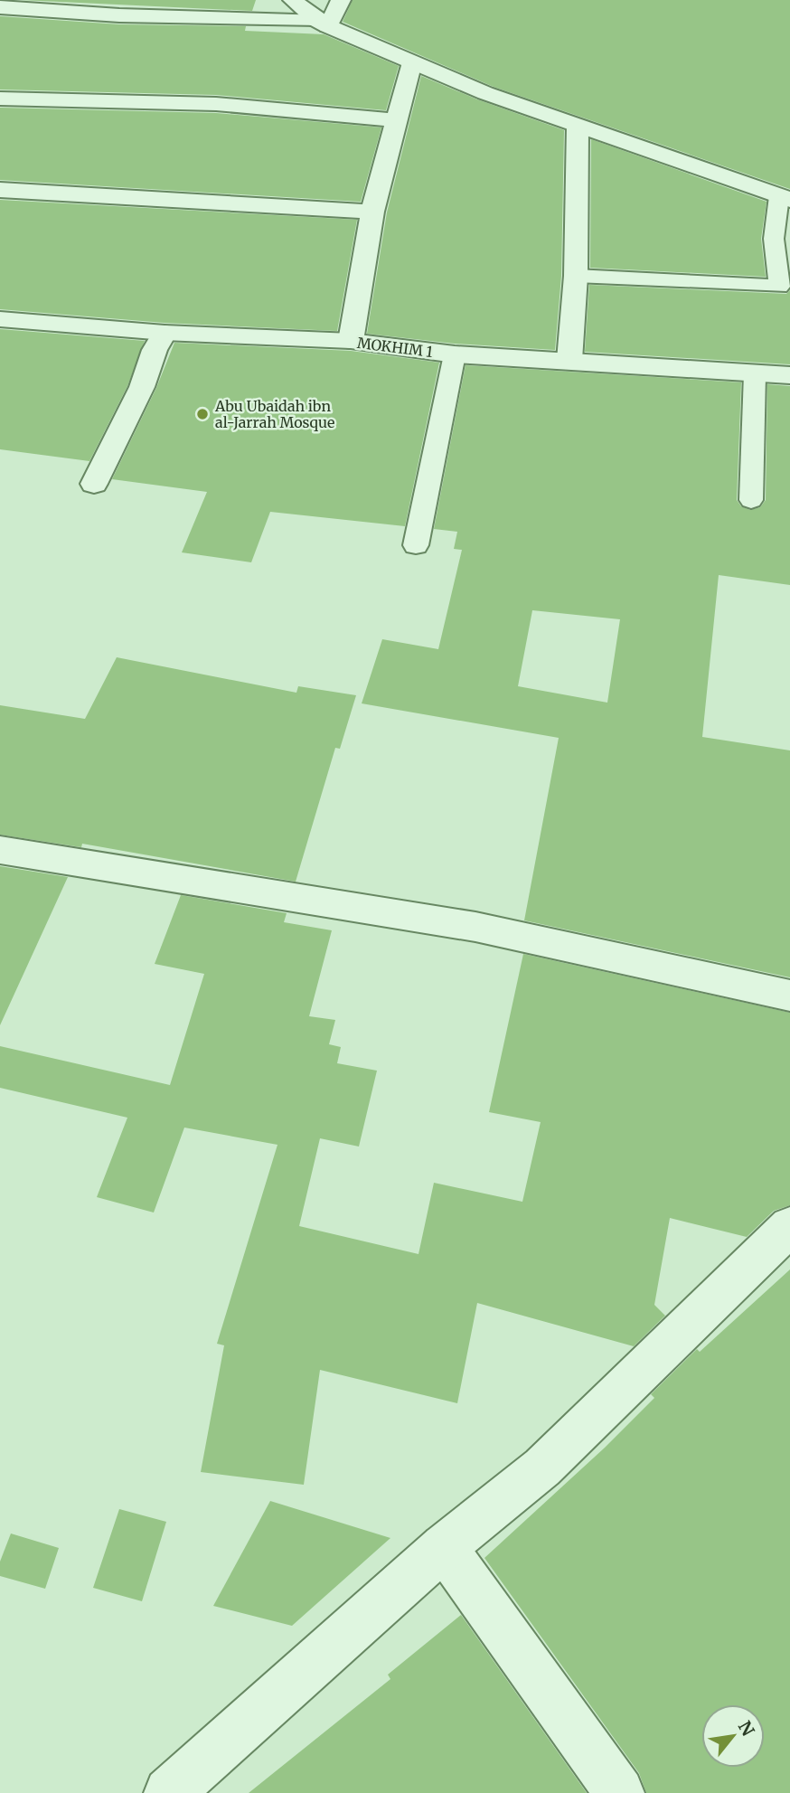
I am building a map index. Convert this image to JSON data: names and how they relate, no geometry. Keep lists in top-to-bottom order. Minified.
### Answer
{"streets":{"street":["MOKHIM 1"]},"places":["Abu Ubaidah ibn al-Jarrah Mosque"],"north":"top right"}
